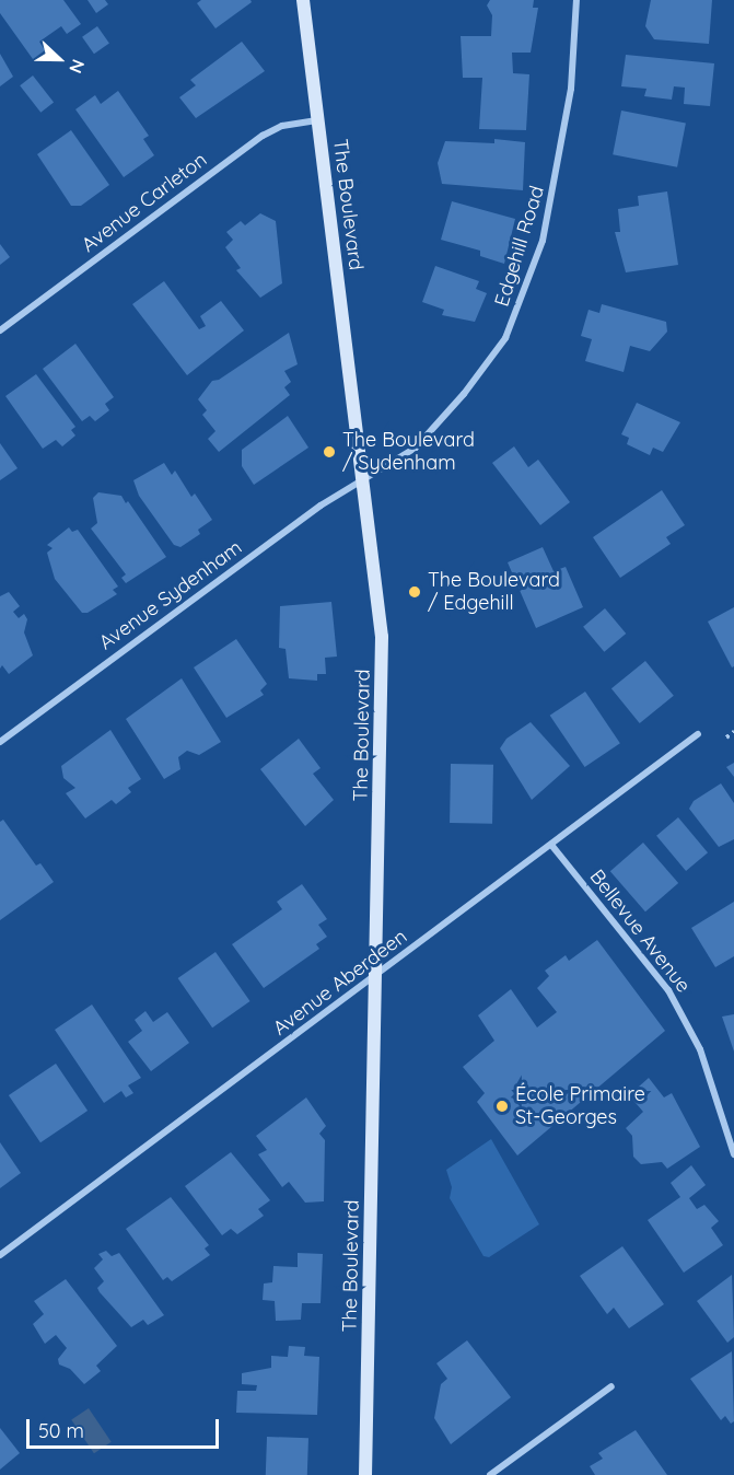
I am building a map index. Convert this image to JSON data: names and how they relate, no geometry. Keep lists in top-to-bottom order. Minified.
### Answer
{"streets":{"main road":["The Boulevard"],"street":["Avenue Carleton","Edgehill Road","Avenue Sydenham","Bellevue Avenue","Avenue Aberdeen"]},"crossings":[["Avenue Carleton","The Boulevard"],["The Boulevard","Edgehill Road"],["The Boulevard","Avenue Sydenham"],["The Boulevard","Avenue Aberdeen"],["Edgehill Road","Avenue Sydenham"],["Bellevue Avenue","Avenue Aberdeen"]],"places":["The Boulevard / Sydenham","The Boulevard / Edgehill","École Primaire St-Georges"],"scale_bar":"50 m","north":"right"}
